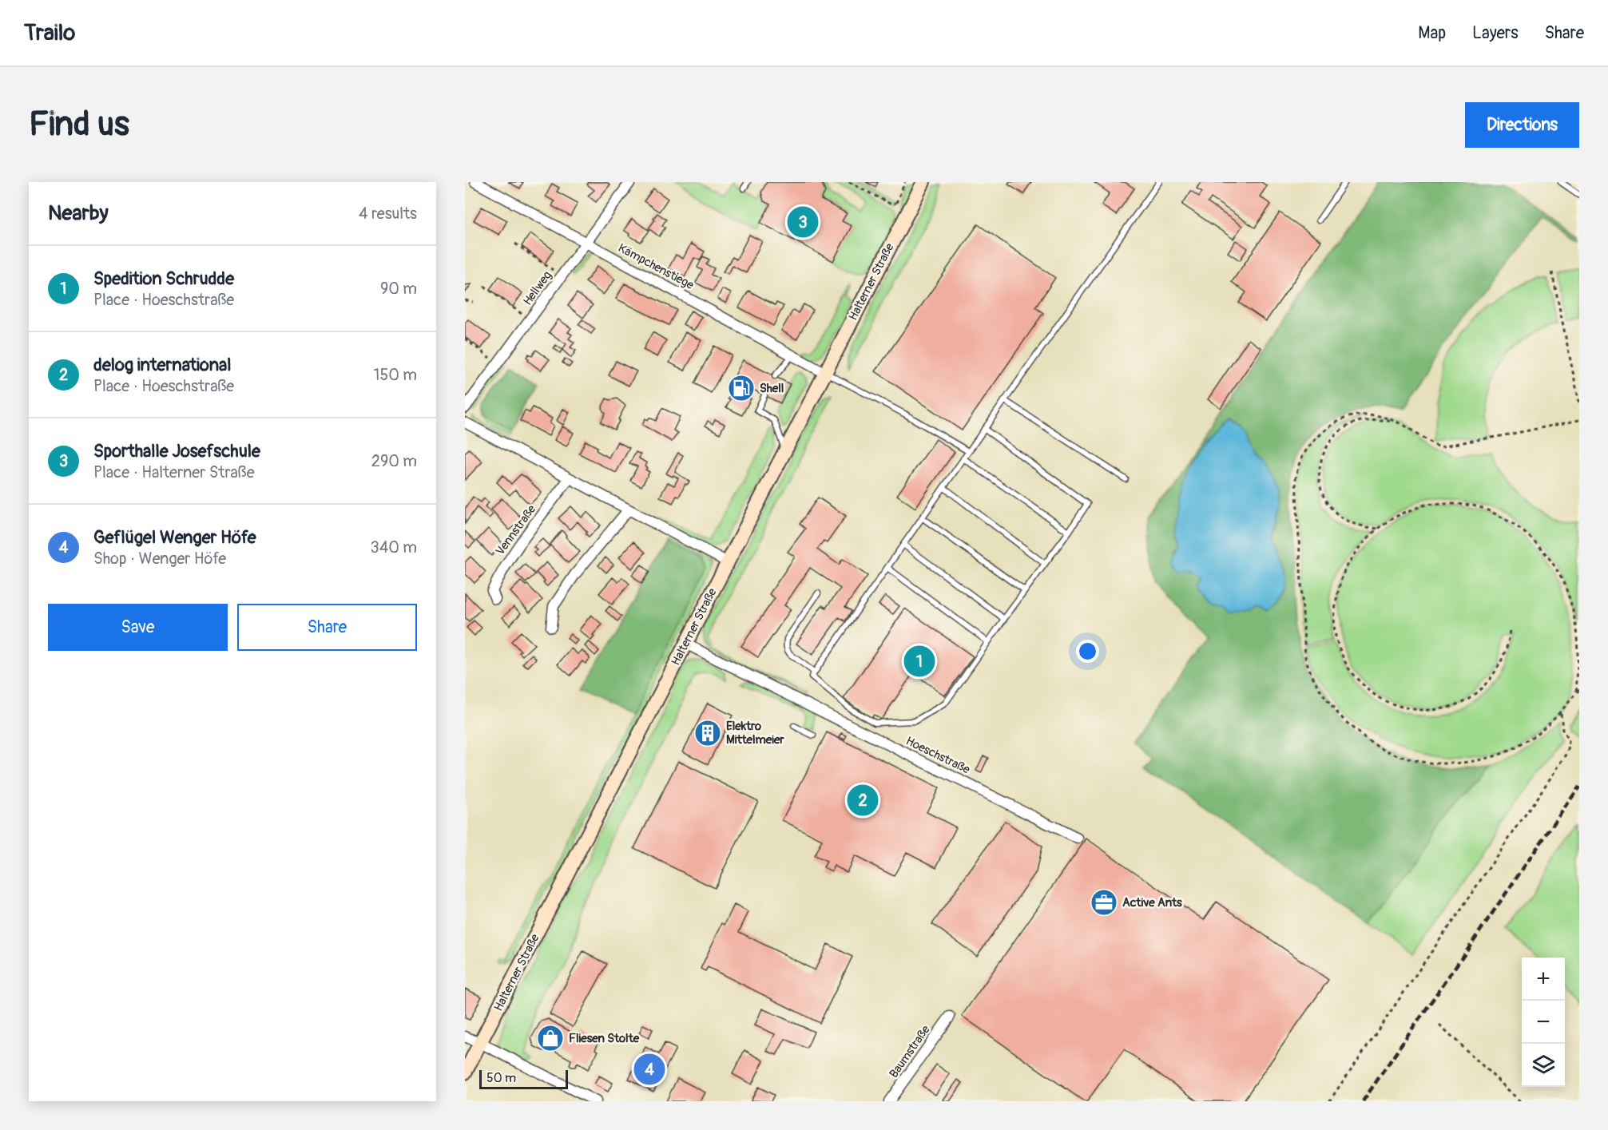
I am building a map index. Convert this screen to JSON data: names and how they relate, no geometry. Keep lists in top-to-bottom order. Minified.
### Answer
{"streets":{"main road":["Halterner Straße"],"street":["Kämpchenstiege","Hellweg","Vennstraße","Hoeschstraße","Baumstraße"]},"crossings":[["Kämpchenstiege","Halterner Straße"],["Kämpchenstiege","Hellweg"],["Halterner Straße","Hoeschstraße"]],"places":{"fuel station":["Shell"],"building":["Elektro Mittelmeier"],"office":["Active Ants"],"shop":["Fliesen Stolte"]},"scale_bar":"50 m","page":{"header":"Trailo","nav":["Map","Layers","Share"],"buttons":["Directions",["Save","Share"]],"title":"Find us","heading":["Nearby","4 results"],"pins":["3","1","2","4"],"list":[{"mark":"1","name":"Spedition Schrudde","note":"Place · Hoeschstraße","value":"90 m"},{"mark":"2","name":"delog international","note":"Place · Hoeschstraße","value":"150 m"},{"mark":"3","name":"Sporthalle Josefschule","note":"Place · Halterner Straße","value":"290 m"},{"mark":"4","name":"Geflügel Wenger Höfe","note":"Shop · Wenger Höfe","value":"340 m"}],"map_buttons":["+","−"],"scale":"50 m"}}
